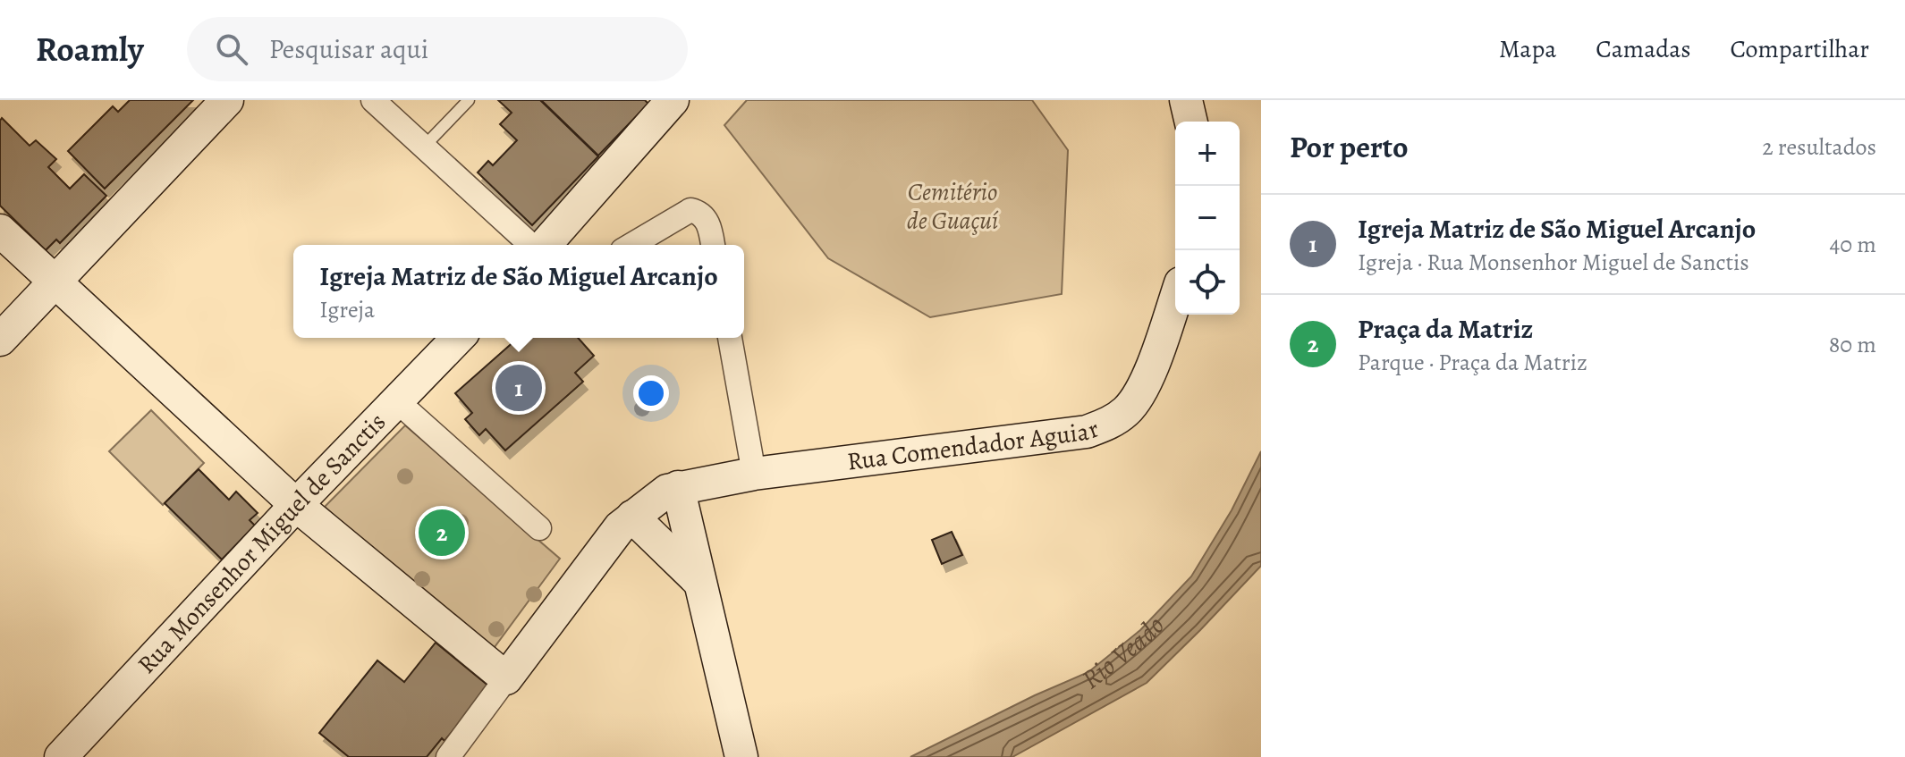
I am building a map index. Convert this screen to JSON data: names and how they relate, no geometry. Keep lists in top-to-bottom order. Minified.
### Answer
{"streets":{"street":["Rua Comendador Aguiar","Rua Monsenhor Miguel de Sanctis"]},"water":["Rio Veado"],"parks":["Cemitério de Guaçuí"],"page":{"header":"Roamly","search":"Pesquisar aqui","nav":["Mapa","Camadas","Compartilhar"],"heading":["Por perto","2 resultados"],"map_buttons":["+","−"],"list":[{"mark":"1","name":"Igreja Matriz de São Miguel Arcanjo","note":"Igreja · Rua Monsenhor Miguel de Sanctis","value":"40 m"},{"mark":"2","name":"Praça da Matriz","note":"Parque · Praça da Matriz","value":"80 m"}],"popup":["Igreja Matriz de São Miguel Arcanjo","Igreja"],"pins":["1","2"]}}
